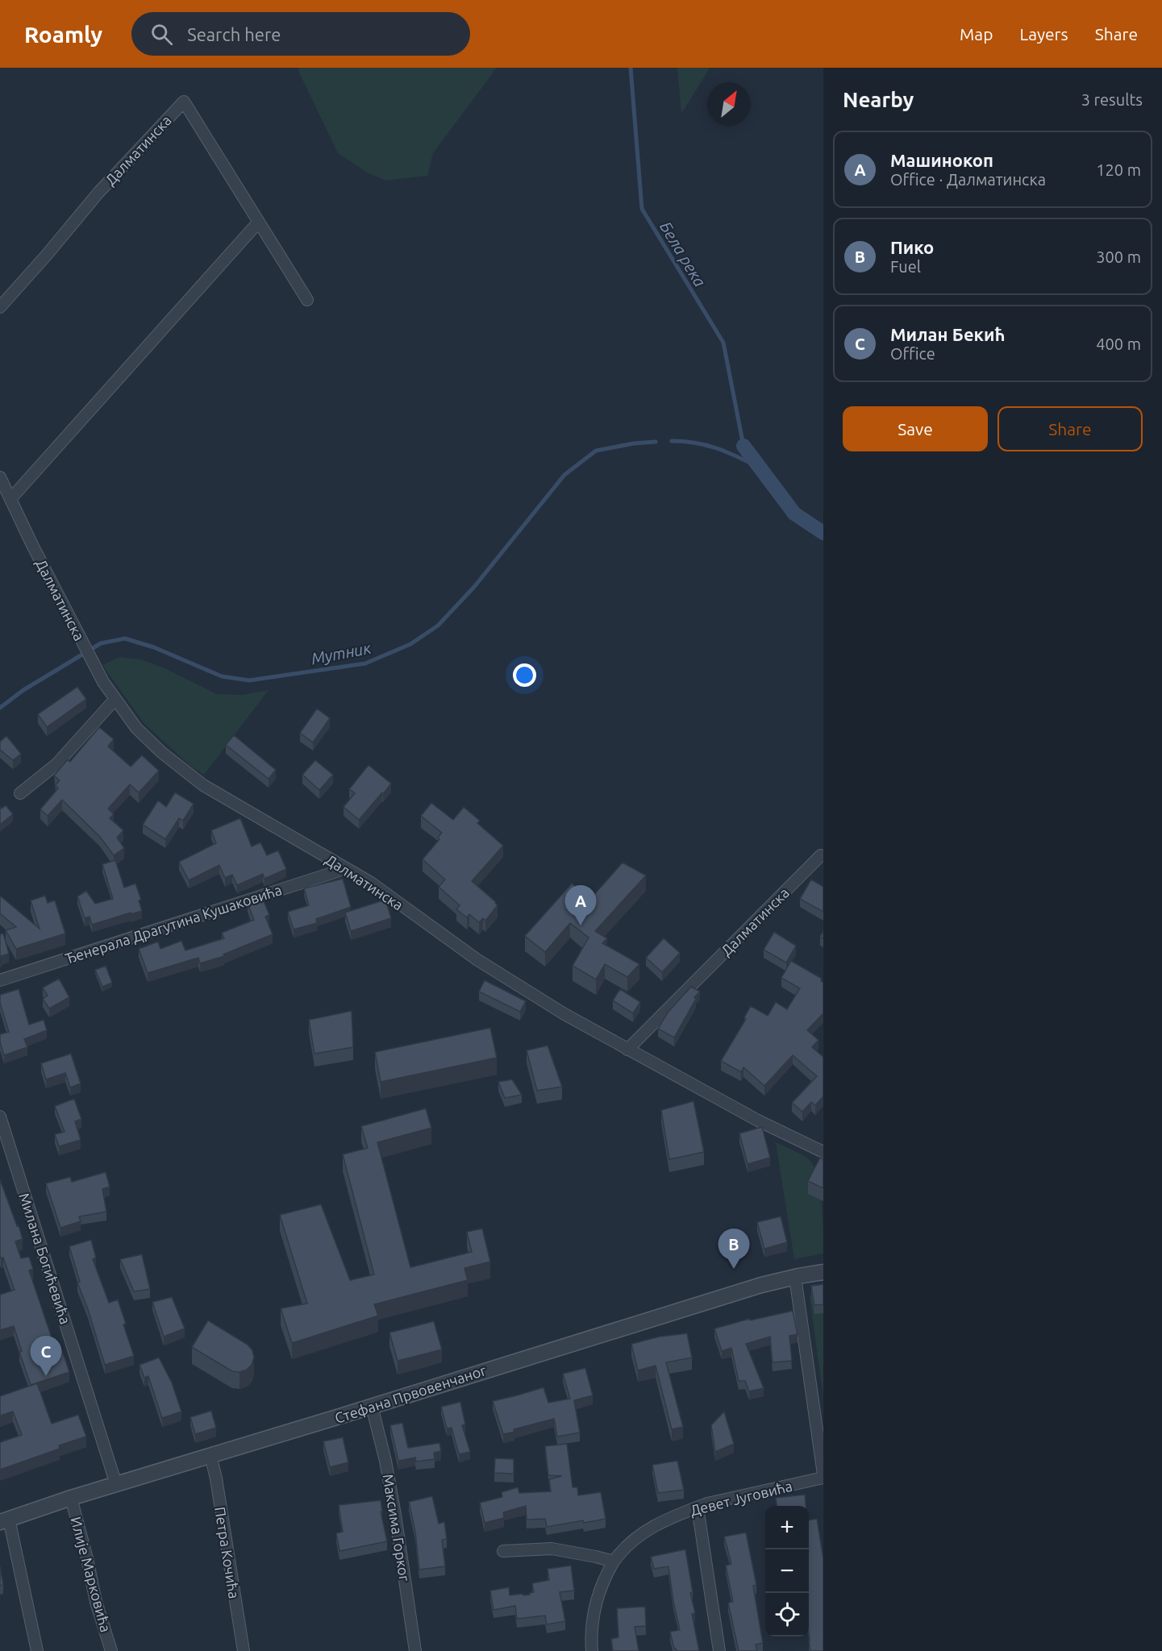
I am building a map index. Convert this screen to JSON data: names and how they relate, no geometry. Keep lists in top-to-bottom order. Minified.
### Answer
{"streets":{"street":["Далматинска","Ђенерала Драгутина Кушаковића","Милана Богићевића","Стефана Првовенчаног","Девет Југовића","Максима Горког","Петра Кочића","Илије Марковића"]},"crossings":[["Далматинска","Ђенерала Драгутина Кушаковића"],["Милана Богићевића","Стефана Првовенчаног"],["Стефана Првовенчаног","Максима Горког"],["Стефана Првовенчаног","Петра Кочића"],["Стефана Првовенчаног","Илије Марковића"]],"water":["Бела река","Мутник"],"north":"top right","page":{"header":"Roamly","search":"Search here","nav":["Map","Layers","Share"],"heading":["Nearby","3 results"],"list":[{"mark":"A","name":"Машинокоп","note":"Office · Далматинска","value":"120 m"},{"mark":"B","name":"Пико","note":"Fuel","value":"300 m"},{"mark":"C","name":"Милан Бекић","note":"Office","value":"400 m"}],"buttons":["Save","Share"],"pins":["A","B","C"],"map_buttons":["+","−"]}}
